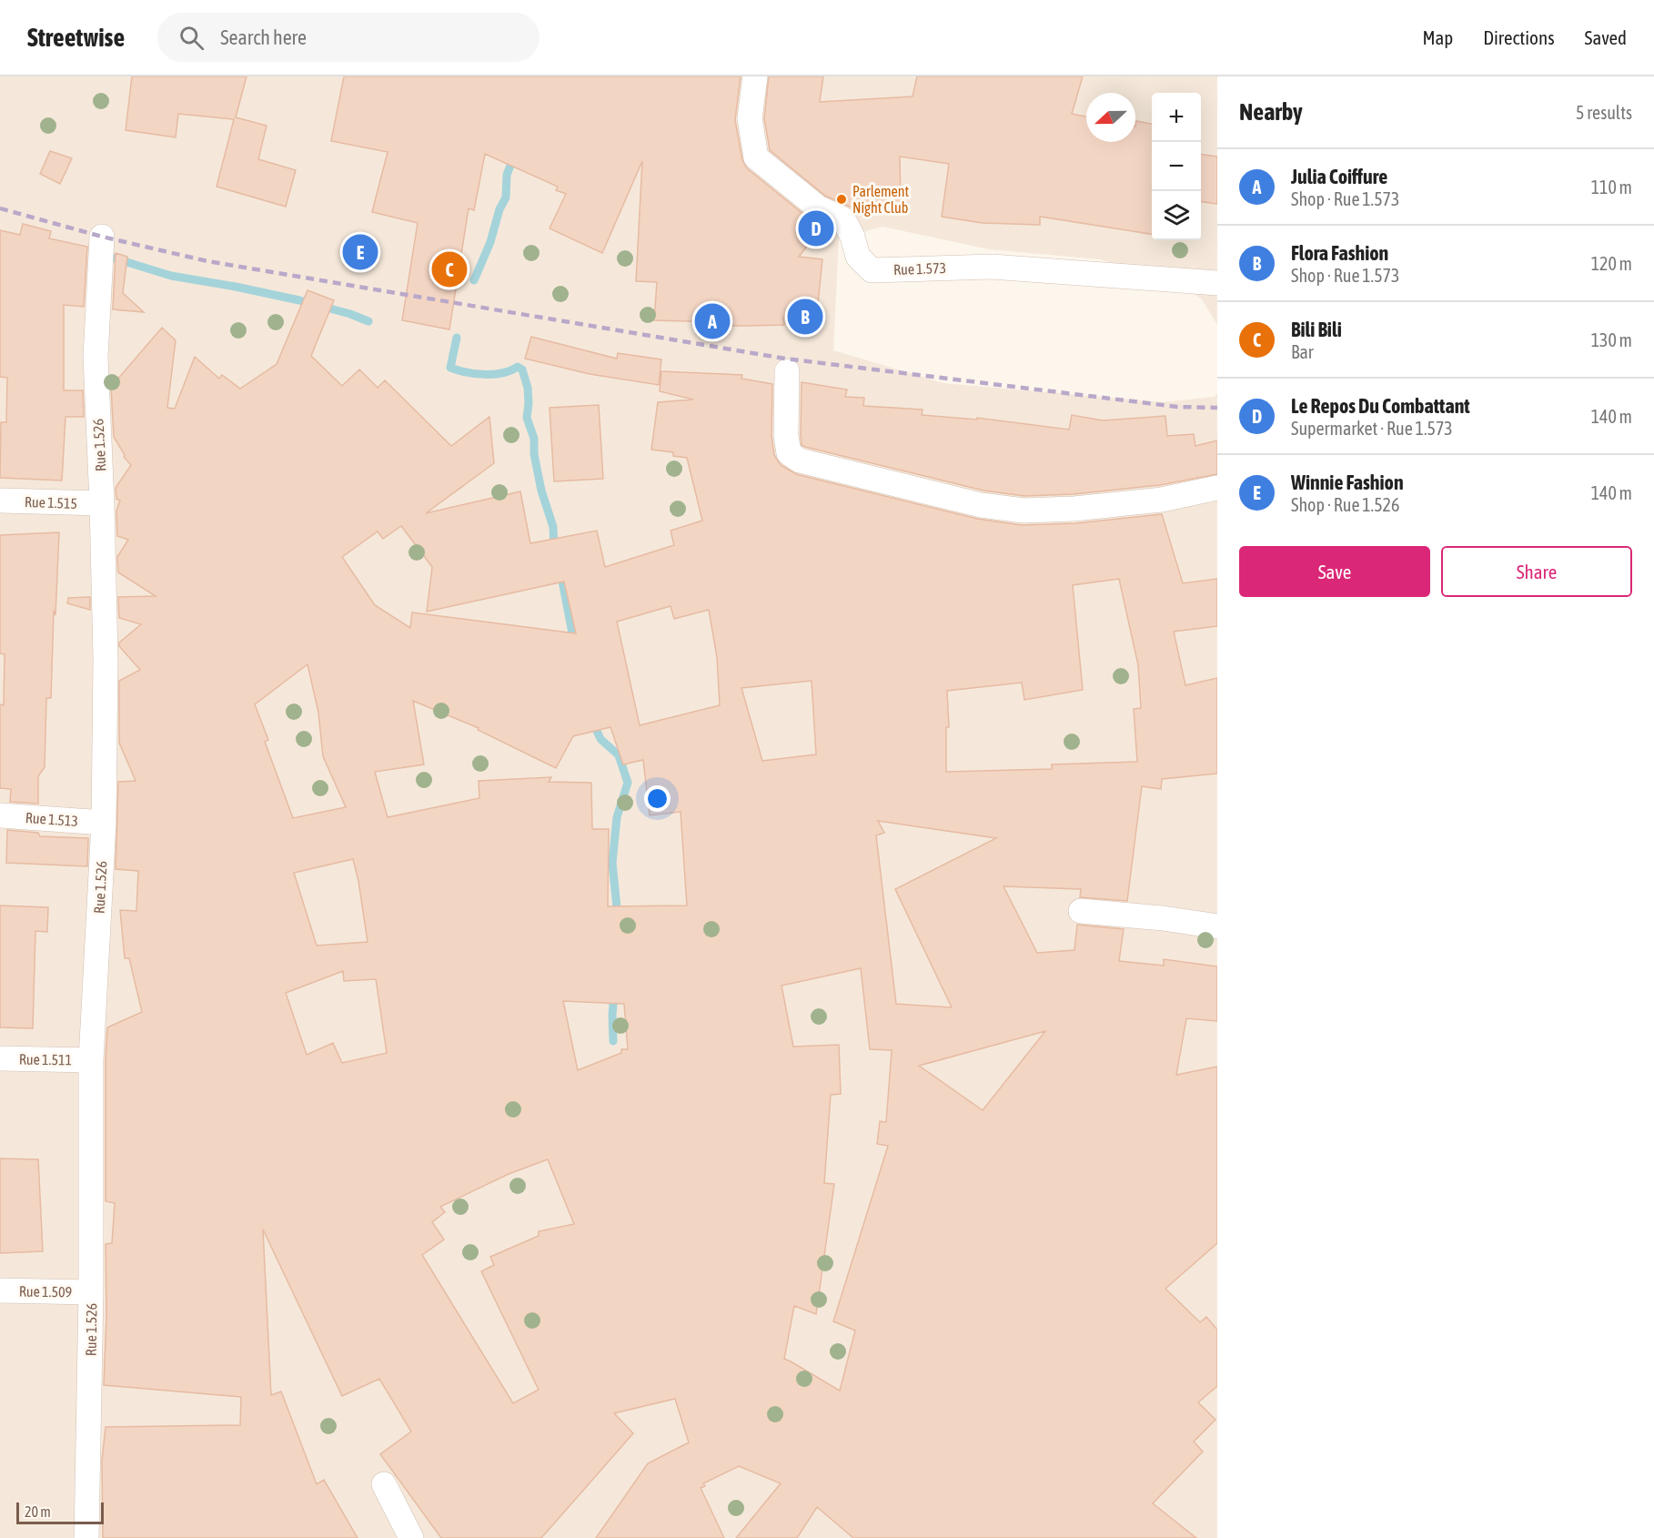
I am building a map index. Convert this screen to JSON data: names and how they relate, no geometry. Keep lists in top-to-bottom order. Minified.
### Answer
{"streets":{"street":["Rue 1.573","Rue 1.526","Rue 1.515","Rue 1.513","Rue 1.511","Rue 1.509"]},"crossings":[["Rue 1.526","Rue 1.515"],["Rue 1.526","Rue 1.513"],["Rue 1.526","Rue 1.511"],["Rue 1.526","Rue 1.509"]],"places":["Parlement Night Club"],"scale_bar":"20 m","north":"left","page":{"header":"Streetwise","search":"Search here","nav":["Map","Directions","Saved"],"heading":["Nearby","5 results"],"map_buttons":["+","−"],"list":[{"mark":"A","name":"Julia Coiffure","note":"Shop · Rue 1.573","value":"110 m"},{"mark":"B","name":"Flora Fashion","note":"Shop · Rue 1.573","value":"120 m"},{"mark":"C","name":"Bili Bili","note":"Bar","value":"130 m"},{"mark":"D","name":"Le Repos Du Combattant","note":"Supermarket · Rue 1.573","value":"140 m"},{"mark":"E","name":"Winnie Fashion","note":"Shop · Rue 1.526","value":"140 m"}],"pins":["D","E","C","B","A"],"buttons":["Save","Share"],"scale":"20 m"}}
